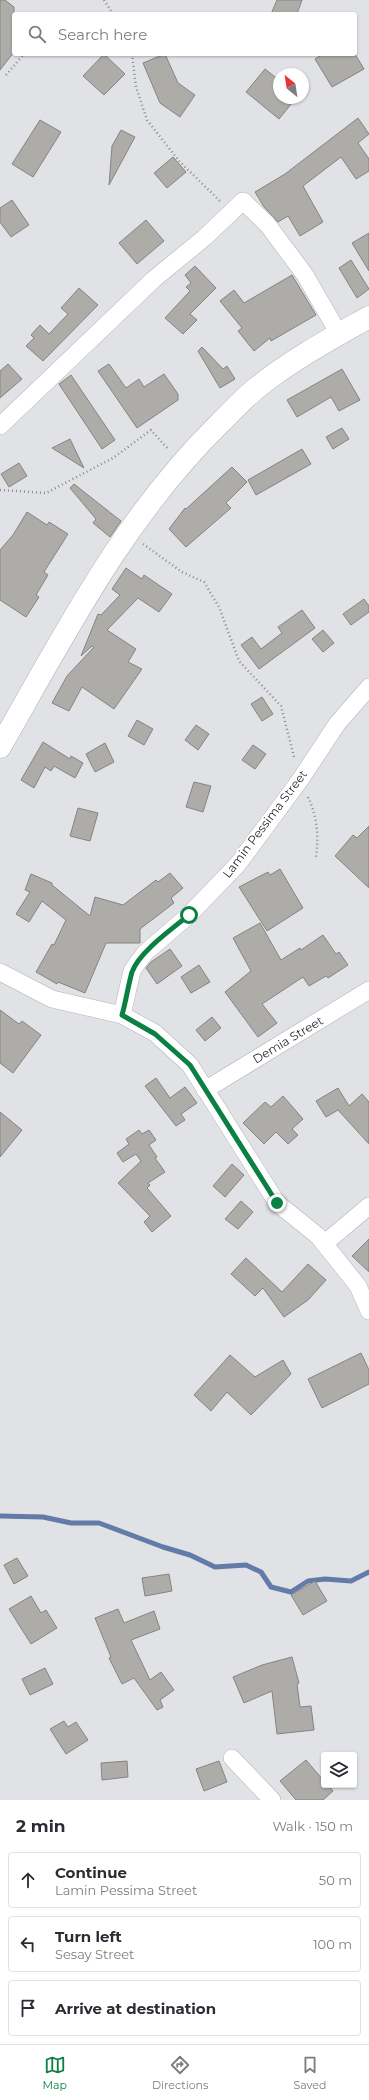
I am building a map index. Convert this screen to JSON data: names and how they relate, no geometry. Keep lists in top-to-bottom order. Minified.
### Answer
{"streets":{"street":["Lamin Pessima Street","Demia Street"]},"north":"top left","page":{"search":"Search here","heading":["2 min","Walk · 150 m"],"list":[["Continue","Lamin Pessima Street","50 m"],["Turn left","Sesay Street","100 m"],"Arrive at destination"],"nav":["Map","Directions","Saved"]}}
